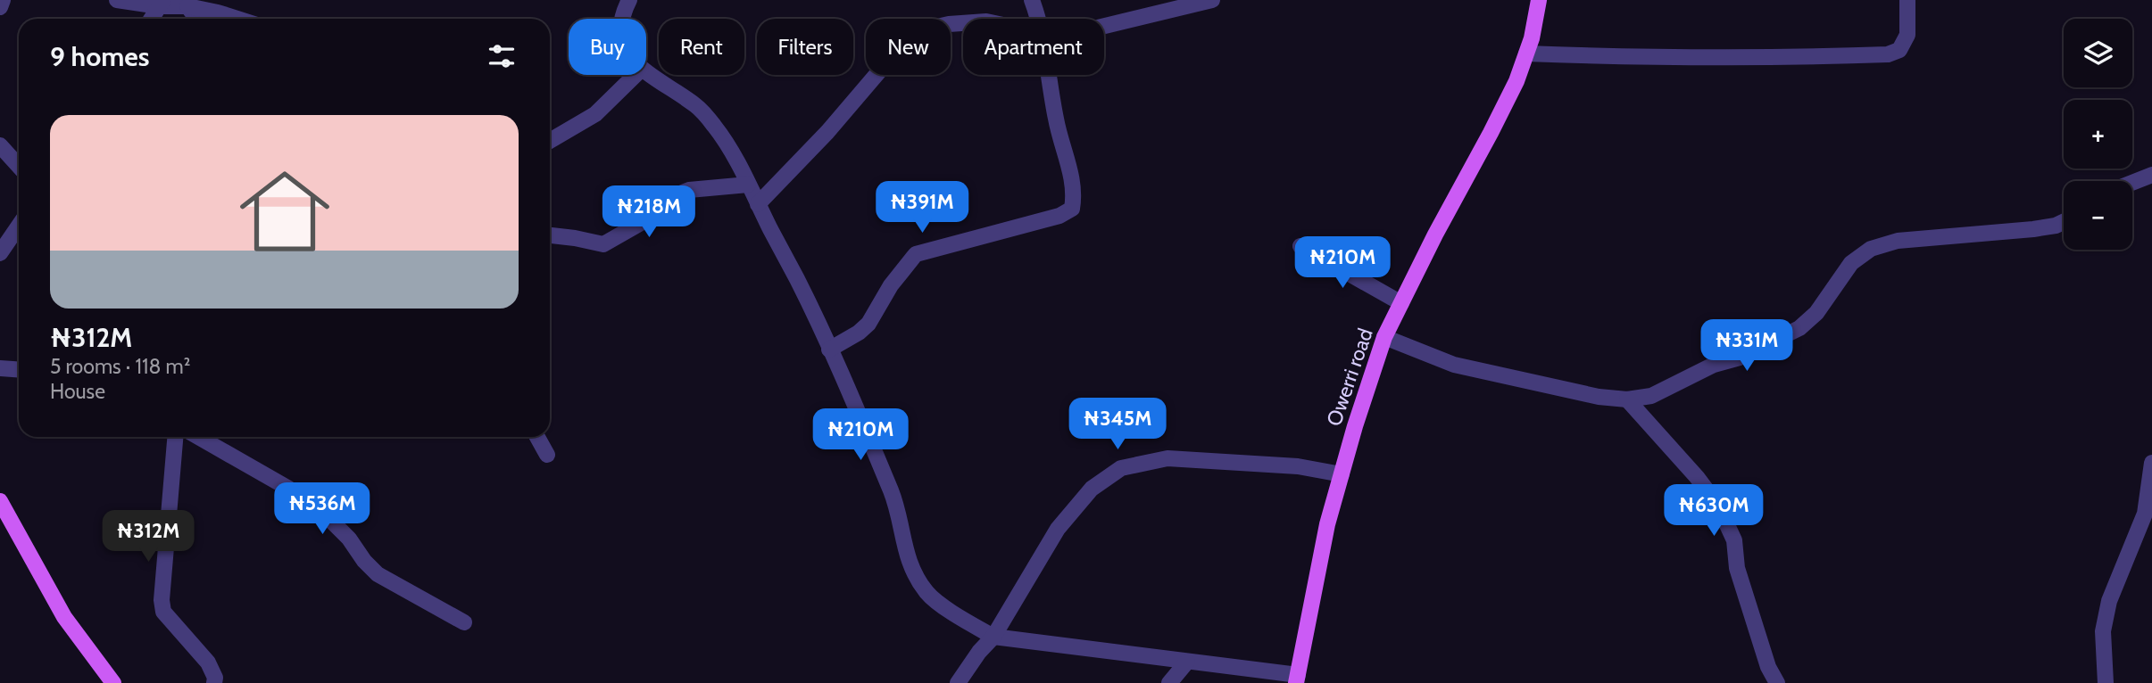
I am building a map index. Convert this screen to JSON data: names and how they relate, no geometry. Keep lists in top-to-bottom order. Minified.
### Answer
{"streets":{"main road":["Owerri road"]},"page":{"map_buttons":["+","−"],"chip":["Buy","Rent","Filters","New","Apartment"],"heading":"9 homes","list":[{"name":"₦312M","note":"5 rooms · 118 m² · House"}],"price":["₦391M","₦218M","₦210M","₦331M","₦345M","₦210M","₦536M","₦630M","₦312M"]}}
